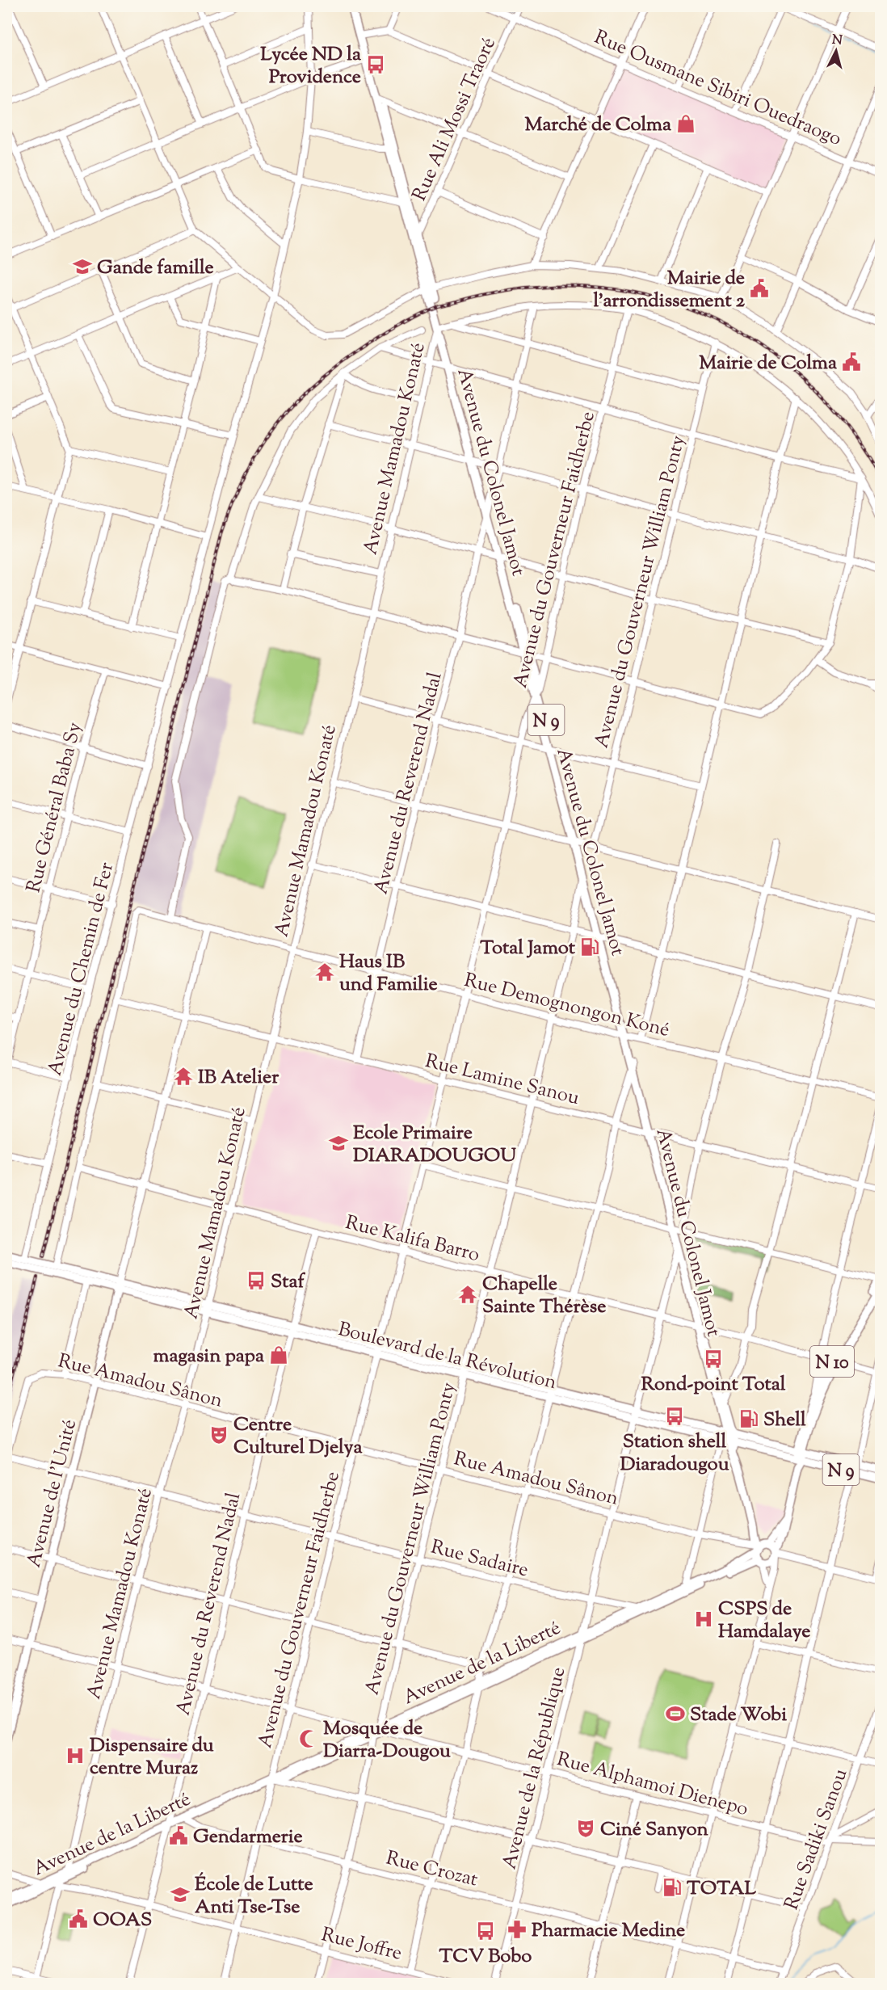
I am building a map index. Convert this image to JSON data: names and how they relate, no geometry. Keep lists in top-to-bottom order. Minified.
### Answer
{"streets":{"main road":["Avenue du Colonel Jamot","N 9","Boulevard de la Révolution","N 10","Avenue de l'Unité","Avenue de la Liberté"],"street":["Rue Ousmane Sibiri Ouedraogo","Rue Ali Mossi Traoré","Avenue Mamadou Konaté","Avenue du Gouverneur Faidherbe","Avenue du Gouverneur William Ponty","Avenue du Reverend Nadal","Rue Général Baba Sy","Avenue du Chemin de Fer","Rue Demognongon Koné","Rue Lamine Sanou","Rue Kalifa Barro","Rue Amadou Sânon","Rue Sadaire","Avenue de la République","Rue Alphamoi Dienepo","Rue Sadiki Sanou","Rue Crozat","Rue Joffre"]},"crossings":[["Rue Ousmane Sibiri Ouedraogo","Rue Ali Mossi Traoré"],["Rue Ali Mossi Traoré","Avenue du Colonel Jamot"],["Rue Ali Mossi Traoré","Avenue du Chemin de Fer"],["Avenue Mamadou Konaté","Avenue du Colonel Jamot"],["Avenue Mamadou Konaté","Rue Demognongon Koné"],["Avenue Mamadou Konaté","Rue Lamine Sanou"],["Avenue Mamadou Konaté","Rue Kalifa Barro"],["Avenue Mamadou Konaté","Boulevard de la Révolution"],["Avenue Mamadou Konaté","Rue Amadou Sânon"],["Avenue Mamadou Konaté","Rue Sadaire"],["Avenue Mamadou Konaté","Avenue de la Liberté"],["Avenue du Colonel Jamot","Avenue du Gouverneur Faidherbe"],["Avenue du Colonel Jamot","Avenue du Gouverneur William Ponty"],["Avenue du Colonel Jamot","Avenue du Reverend Nadal"],["Avenue du Colonel Jamot","Avenue du Chemin de Fer"],["Avenue du Colonel Jamot","Rue Demognongon Koné"],["Avenue du Colonel Jamot","Rue Lamine Sanou"],["Avenue du Colonel Jamot","Rue Kalifa Barro"],["Avenue du Colonel Jamot","Boulevard de la Révolution"],["Avenue du Colonel Jamot","N 10"],["Avenue du Colonel Jamot","Rue Amadou Sânon"],["Avenue du Colonel Jamot","Avenue de la Liberté"],["Avenue du Colonel Jamot","Avenue de la République"],["Avenue du Gouverneur Faidherbe","Rue Demognongon Koné"],["Avenue du Gouverneur Faidherbe","Rue Lamine Sanou"],["Avenue du Gouverneur Faidherbe","Rue Kalifa Barro"],["Avenue du Gouverneur Faidherbe","Boulevard de la Révolution"],["Avenue du Gouverneur Faidherbe","Rue Amadou Sânon"],["Avenue du Gouverneur Faidherbe","Rue Sadaire"],["Avenue du Gouverneur Faidherbe","Avenue de la Liberté"],["Avenue du Gouverneur Faidherbe","Rue Crozat"],["Avenue du Gouverneur Faidherbe","Rue Joffre"],["Avenue du Gouverneur William Ponty","Rue Demognongon Koné"],["Avenue du Gouverneur William Ponty","Rue Lamine Sanou"],["Avenue du Gouverneur William Ponty","Rue Kalifa Barro"],["Avenue du Gouverneur William Ponty","Boulevard de la Révolution"],["Avenue du Gouverneur William Ponty","Rue Amadou Sânon"],["Avenue du Gouverneur William Ponty","Rue Sadaire"],["Avenue du Gouverneur William Ponty","Avenue de la Liberté"],["Avenue du Gouverneur William Ponty","Rue Alphamoi Dienepo"],["Avenue du Reverend Nadal","Rue Demognongon Koné"],["Avenue du Reverend Nadal","Rue Lamine Sanou"],["Avenue du Reverend Nadal","Rue Kalifa Barro"],["Avenue du Reverend Nadal","Boulevard de la Révolution"],["Avenue du Reverend Nadal","Rue Amadou Sânon"],["Avenue du Reverend Nadal","Rue Sadaire"],["Avenue du Reverend Nadal","Avenue de la Liberté"],["Avenue du Reverend Nadal","Rue Joffre"],["Avenue du Chemin de Fer","Rue Demognongon Koné"],["Avenue du Chemin de Fer","Rue Lamine Sanou"],["Avenue du Chemin de Fer","Rue Kalifa Barro"],["Avenue du Chemin de Fer","Boulevard de la Révolution"],["Rue Kalifa Barro","N 10"],["Rue Kalifa Barro","Avenue de la République"],["Boulevard de la Révolution","N 10"],["Boulevard de la Révolution","Avenue de l'Unité"],["Boulevard de la Révolution","Avenue de la République"],["N 10","Rue Amadou Sânon"],["N 10","Avenue de la Liberté"],["N 10","Rue Alphamoi Dienepo"],["N 10","Rue Crozat"],["Rue Amadou Sânon","Avenue de l'Unité"],["Rue Amadou Sânon","Rue Sadaire"],["Rue Amadou Sânon","Avenue de la Liberté"],["Rue Amadou Sânon","Avenue de la République"],["Avenue de l'Unité","Rue Sadaire"],["Rue Sadaire","Avenue de la Liberté"],["Rue Sadaire","Avenue de la République"],["Avenue de la Liberté","Avenue de la République"],["Avenue de la Liberté","Rue Alphamoi Dienepo"],["Avenue de la Liberté","Rue Crozat"],["Avenue de la Liberté","Rue Joffre"],["Avenue de la République","Rue Alphamoi Dienepo"],["Avenue de la République","Rue Crozat"],["Rue Alphamoi Dienepo","Rue Sadiki Sanou"],["Rue Sadiki Sanou","Rue Crozat"]],"places":{"bus stop":["Lycée ND la Providence","Staf","Rond-point Total","Station shell Diaradougou","TCV Bobo"],"shop":["Marché de Colma","magasin papa"],"school or university":["Gande famille","Ecole Primaire DIARADOUGOU","École de Lutte Anti Tse-Tse"],"public building":["Mairie de l'arrondissement 2","Mairie de Colma","Gendarmerie","OOAS"],"fuel station":["Total Jamot","Shell","TOTAL"],"temple":["Haus IB und Familie","IB Atelier","Chapelle Sainte Thérèse"],"theatre":["Centre Culturel Djelya","Ciné Sanyon"],"hospital":["CSPS de Hamdalaye","Dispensaire du centre Muraz"],"sports":["Stade Wobi"],"mosque":["Mosquée de Diarra-Dougou"],"pharmacy":["Pharmacie Medine"]},"north":"top"}
